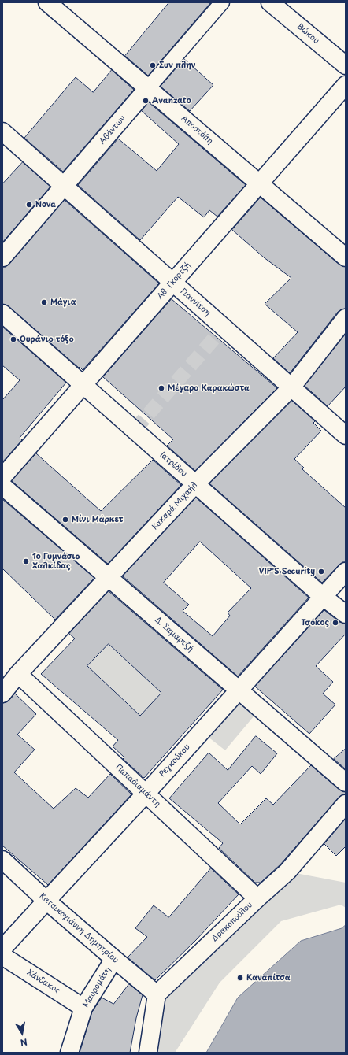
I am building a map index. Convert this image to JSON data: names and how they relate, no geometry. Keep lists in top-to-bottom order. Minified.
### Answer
{"streets":{"street":["Βώκου","Αβάντων","Αποστόλη","Αθ. Γκορτζή","Γιαννίτση","Ιατρίδου","Κακαρά Μιχαήλ","Δ. Σαμαρτζή","Ρεγκούκου","Παπαδιαμάντη","Δρακοπούλου","Κατσικογιάννη Δημητρίου","Χάνδακος","Μαυρομάτη"]},"crossings":[["Αβάντων","Αποστόλη"],["Αβάντων","Γιαννίτση"],["Αποστόλη","Αθ. Γκορτζή"],["Αθ. Γκορτζή","Γιαννίτση"],["Αθ. Γκορτζή","Ιατρίδου"],["Γιαννίτση","Κακαρά Μιχαήλ"],["Ιατρίδου","Κακαρά Μιχαήλ"],["Ιατρίδου","Ρεγκούκου"],["Κακαρά Μιχαήλ","Δ. Σαμαρτζή"],["Κακαρά Μιχαήλ","Παπαδιαμάντη"],["Δ. Σαμαρτζή","Ρεγκούκου"],["Ρεγκούκου","Παπαδιαμάντη"],["Ρεγκούκου","Κατσικογιάννη Δημητρίου"],["Παπαδιαμάντη","Δρακοπούλου"],["Δρακοπούλου","Κατσικογιάννη Δημητρίου"],["Κατσικογιάννη Δημητρίου","Μαυρομάτη"],["Χάνδακος","Μαυρομάτη"]],"places":["Συν πλην","Avanzato","Nova","Μάγια","Ουράνιο τόξο","Μέγαρο Καρακώστα","Μίνι Μάρκετ","1ο Γυμνάσιο Χαλκίδας","VIP'S Security","Τσόκος","Καναπίτσα"],"north":"bottom"}
